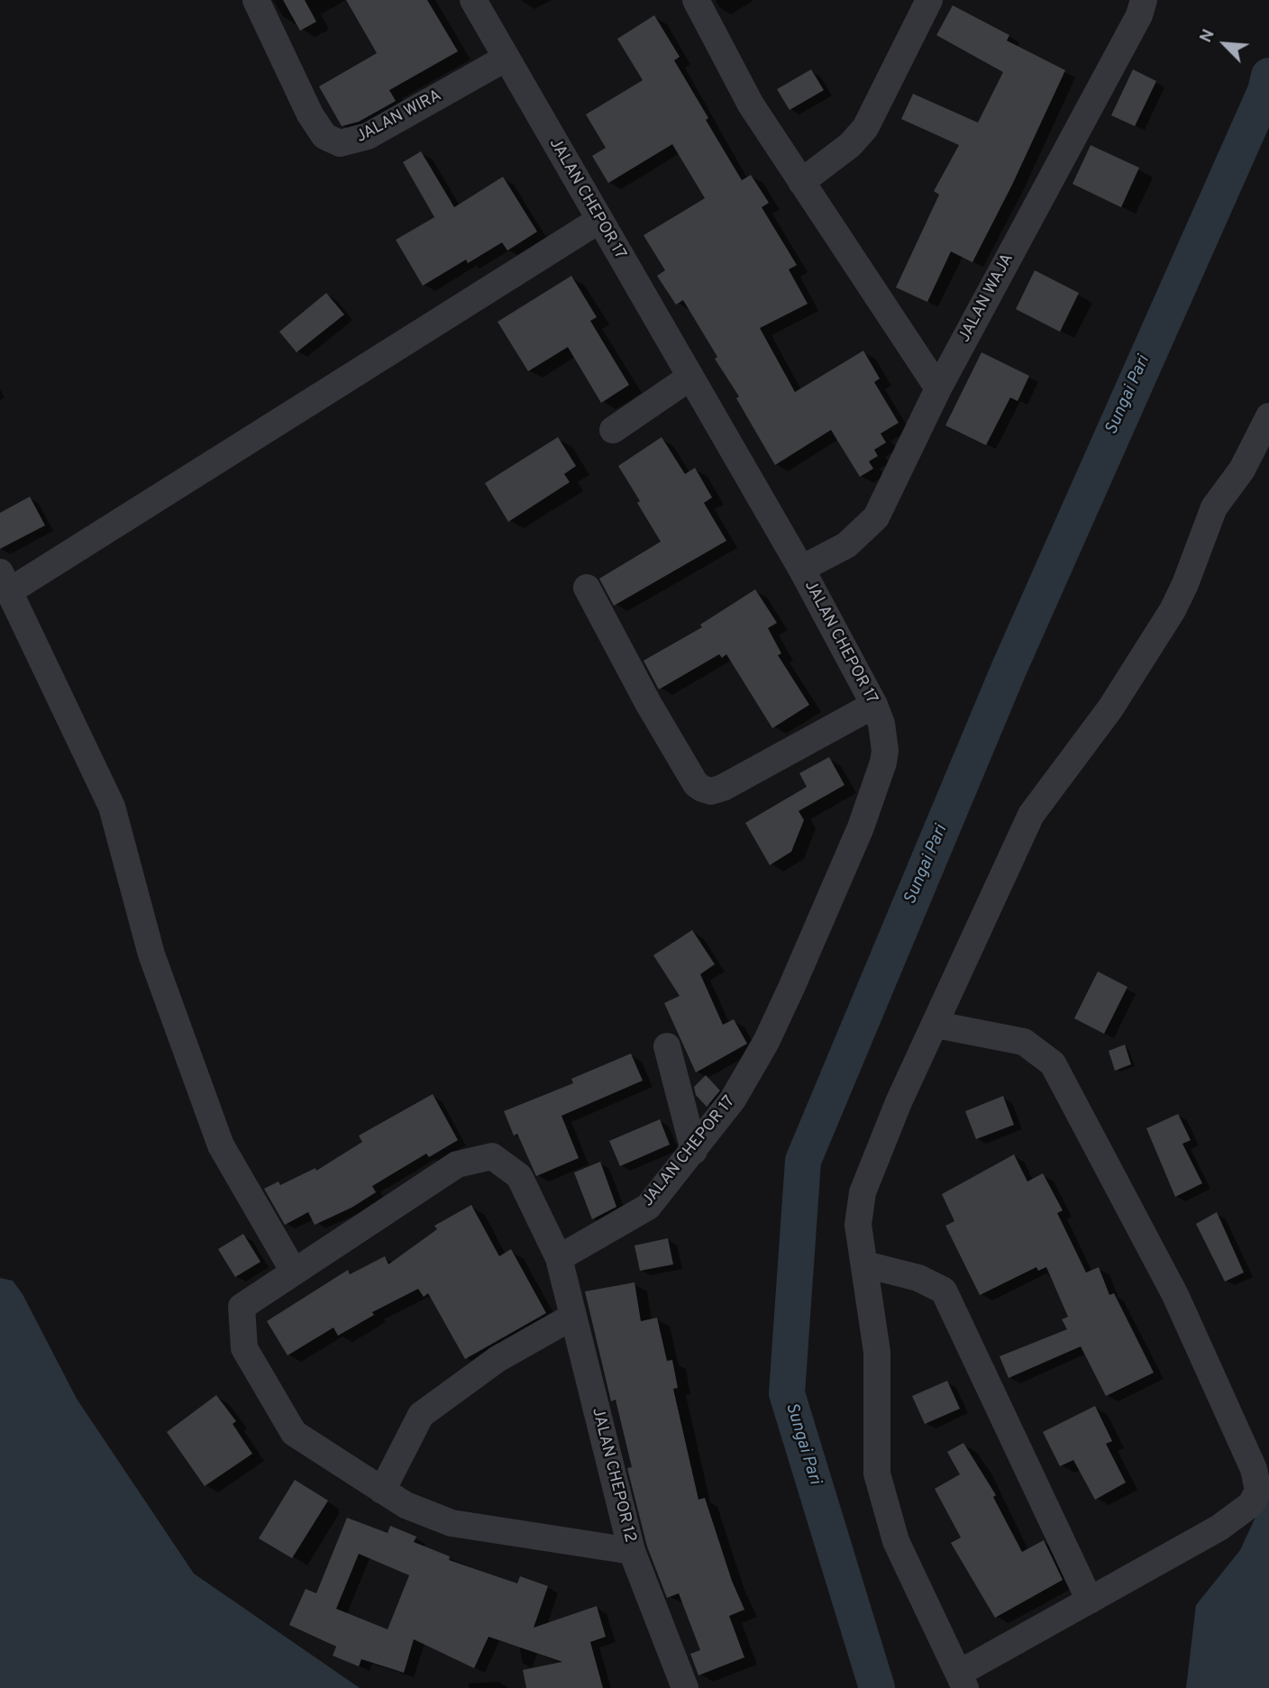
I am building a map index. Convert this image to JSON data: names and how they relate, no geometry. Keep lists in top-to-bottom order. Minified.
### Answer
{"streets":{"street":["JALAN WIRA","JALAN CHEPOR 17","JALAN WAJA","JALAN CHEPOR 12"]},"crossings":[["JALAN WIRA","JALAN CHEPOR 17"],["JALAN CHEPOR 17","JALAN WAJA"],["JALAN CHEPOR 17","JALAN CHEPOR 12"]],"water":["Sungai Pari"],"north":"top left"}
